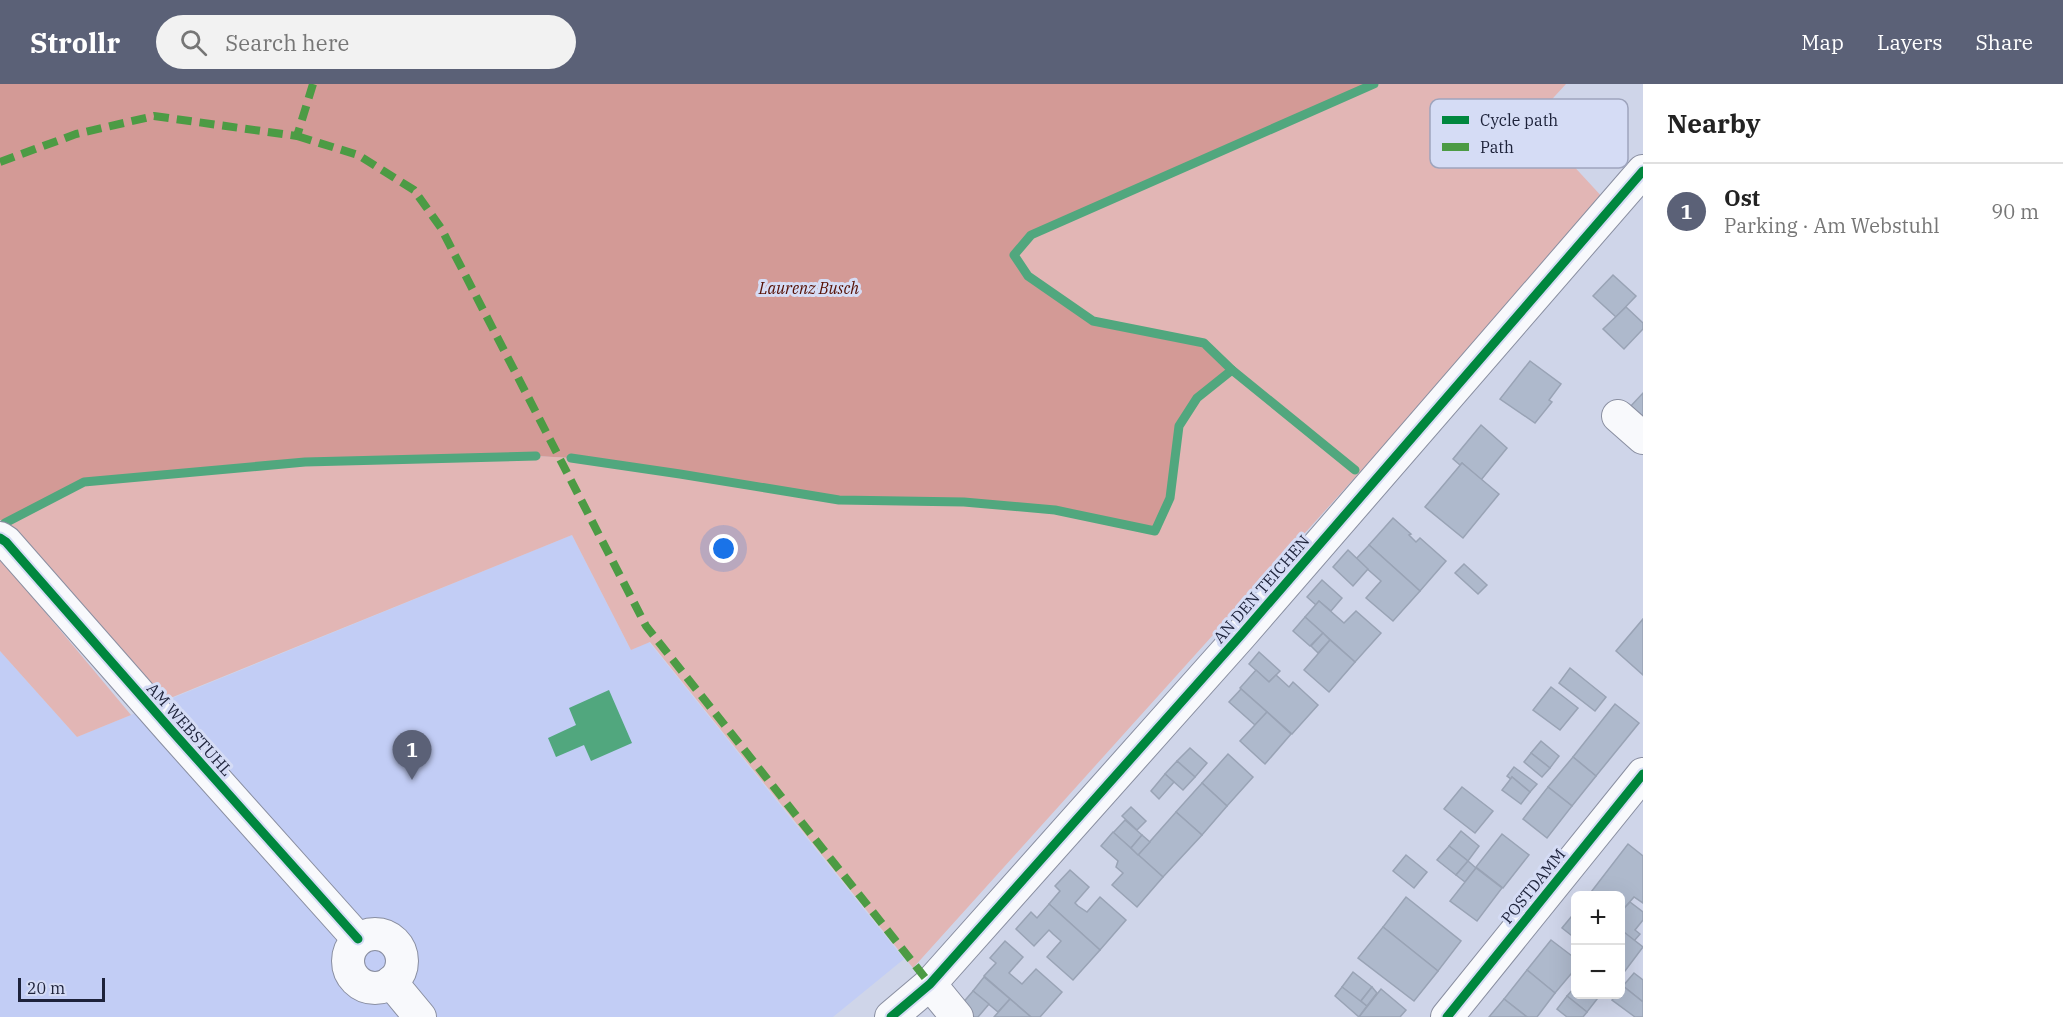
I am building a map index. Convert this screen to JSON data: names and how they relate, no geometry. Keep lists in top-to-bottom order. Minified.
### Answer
{"streets":{"street":["AN DEN TEICHEN","AM WEBSTUHL","POSTDAMM"]},"parks":["Laurenz Busch"],"legend":["Cycle path","Path"],"scale_bar":"20 m","page":{"header":"Strollr","search":"Search here","nav":["Map","Layers","Share"],"heading":"Nearby","list":[{"mark":"1","name":"Ost","note":"Parking · Am Webstuhl","value":"90 m"}],"pins":"1","map_buttons":["+","−"],"scale":"20 m"}}
